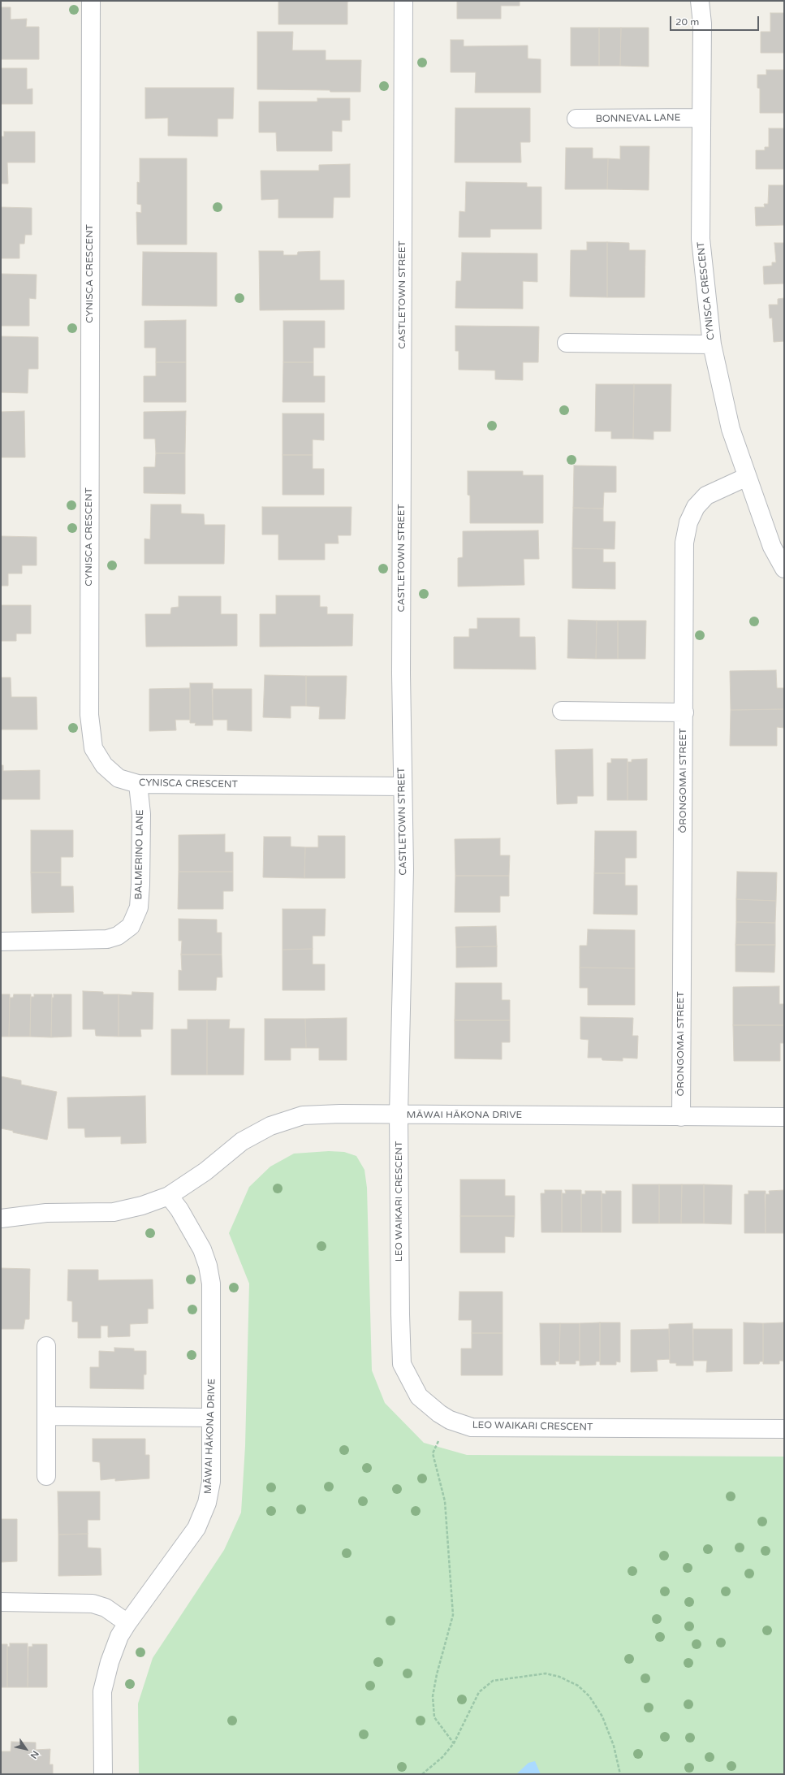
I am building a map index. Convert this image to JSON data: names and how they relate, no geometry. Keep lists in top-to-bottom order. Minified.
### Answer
{"streets":{"street":["BONNEVAL LANE","CYNISCA CRESCENT","CASTLETOWN STREET","ŌRONGOMAI STREET","BALMERINO LANE","MĀWAI HĀKONA DRIVE","LEO WAIKARI CRESCENT"]},"crossings":[["BONNEVAL LANE","CYNISCA CRESCENT"],["CYNISCA CRESCENT","CASTLETOWN STREET"],["CYNISCA CRESCENT","ŌRONGOMAI STREET"],["CYNISCA CRESCENT","BALMERINO LANE"],["CASTLETOWN STREET","MĀWAI HĀKONA DRIVE"],["CASTLETOWN STREET","LEO WAIKARI CRESCENT"],["ŌRONGOMAI STREET","MĀWAI HĀKONA DRIVE"],["MĀWAI HĀKONA DRIVE","LEO WAIKARI CRESCENT"]],"scale_bar":"20 m","north":"bottom right"}
